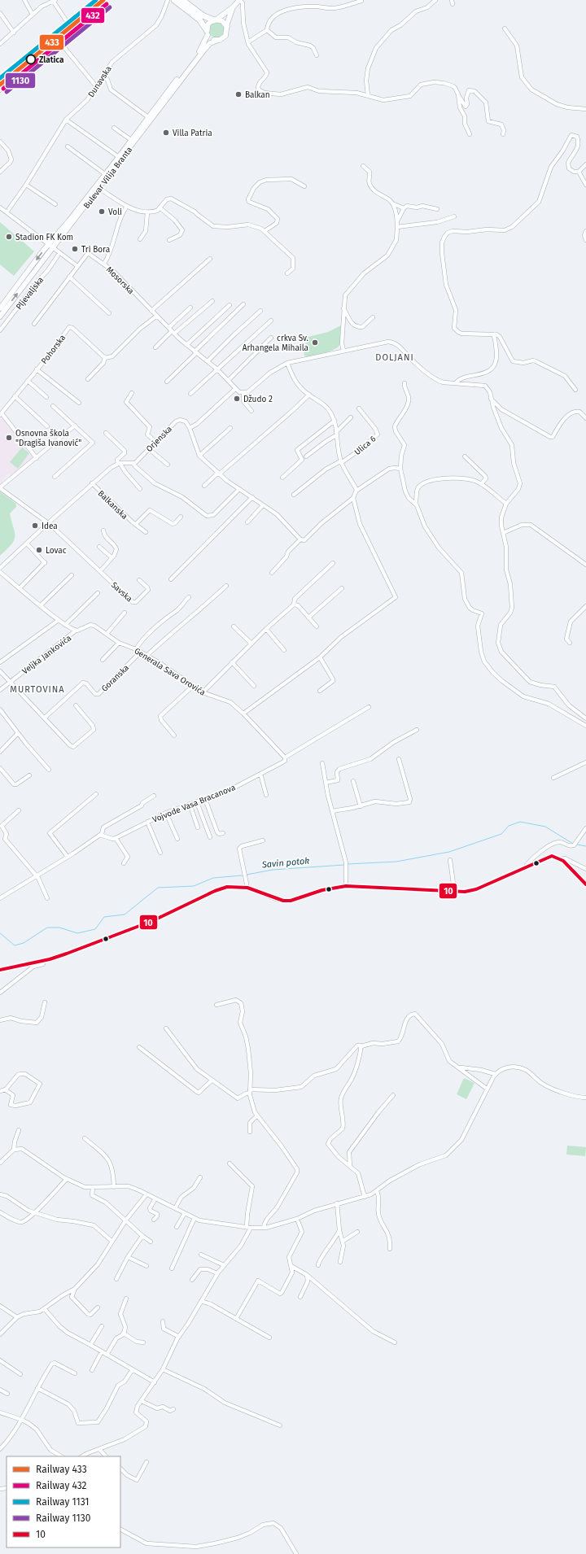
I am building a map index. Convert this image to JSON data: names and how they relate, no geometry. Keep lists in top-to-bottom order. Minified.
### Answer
{"streets":{"main road":["Bulevar Vilija Branta"],"street":["Dunavska","Mosorska","Pljevaljska","Pohorska","Orjenska","Ulica 6","Balkanska","Savska","Veljka Jankovića","Generala Sava Orovića","Goranska","Vojvode Vasa Bracanova"]},"crossings":[["Veljka Jankovića","Generala Sava Orovića"],["Generala Sava Orovića","Goranska"],["Generala Sava Orovića","Vojvode Vasa Bracanova"]],"districts":["DOLJANI","MURTOVINA"],"water":["Savin potok"],"places":["Zlatica","Balkan","Villa Patria","Voli","Stadion FK Kom","Tri Bora","crkva Sv. Arhangela Mihaila","Džudo 2","Osnovna škola \"Dragiša Ivanović\"","Idea","Lovac"],"lines":["rail line 433","rail line 1131","rail line 432","rail line 1130","transit line 10"],"legend":["Railway 433","Railway 432","Railway 1131","Railway 1130","10"]}
